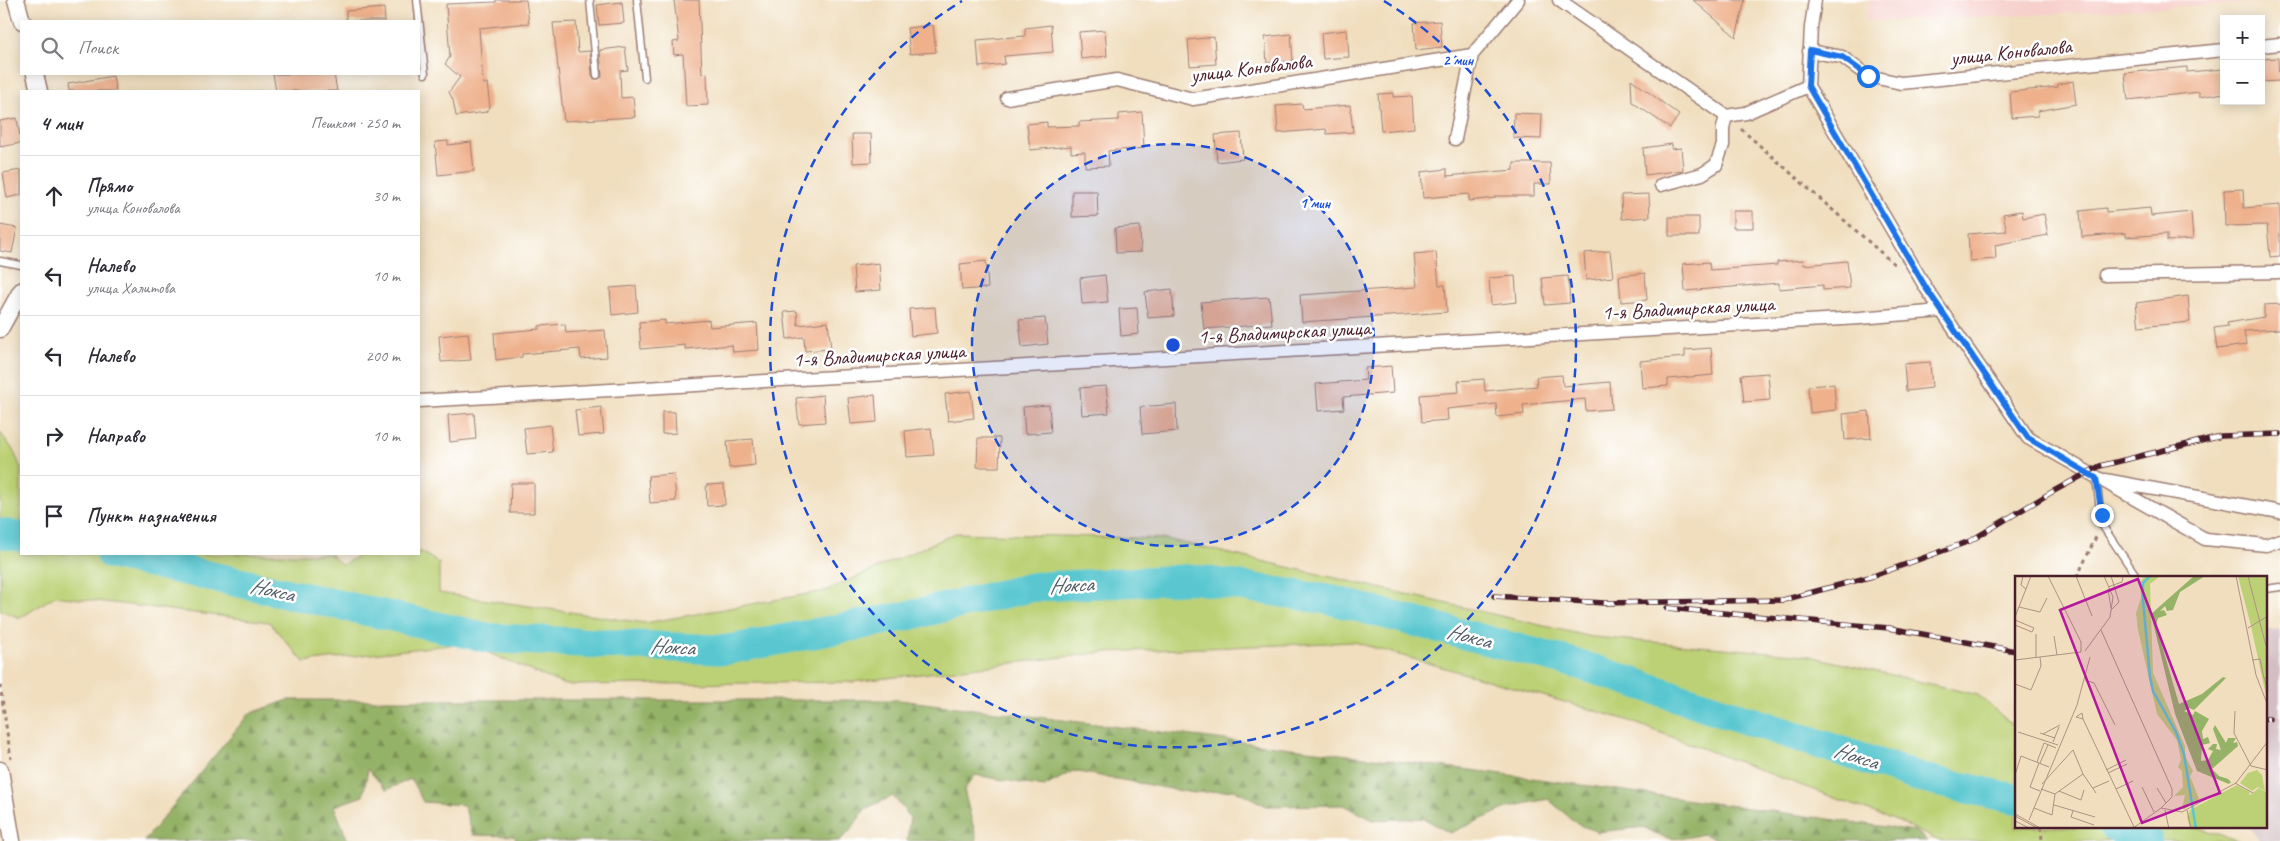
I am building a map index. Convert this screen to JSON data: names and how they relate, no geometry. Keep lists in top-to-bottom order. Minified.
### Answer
{"streets":{"street":["улица Коновалова","1-я Владимирская улица"]},"water":["Нокса"],"page":{"map_buttons":["+","−"],"search":"Поиск","heading":["4 мин","Пешком · 250 m"],"list":[["Прямо","улица Коновалова","30 m"],["Налево","улица Халитова","10 m"],["Налево","200 m"],["Направо","10 m"],"Пункт назначения"]},"rings":["2 мин","1 мин"]}
